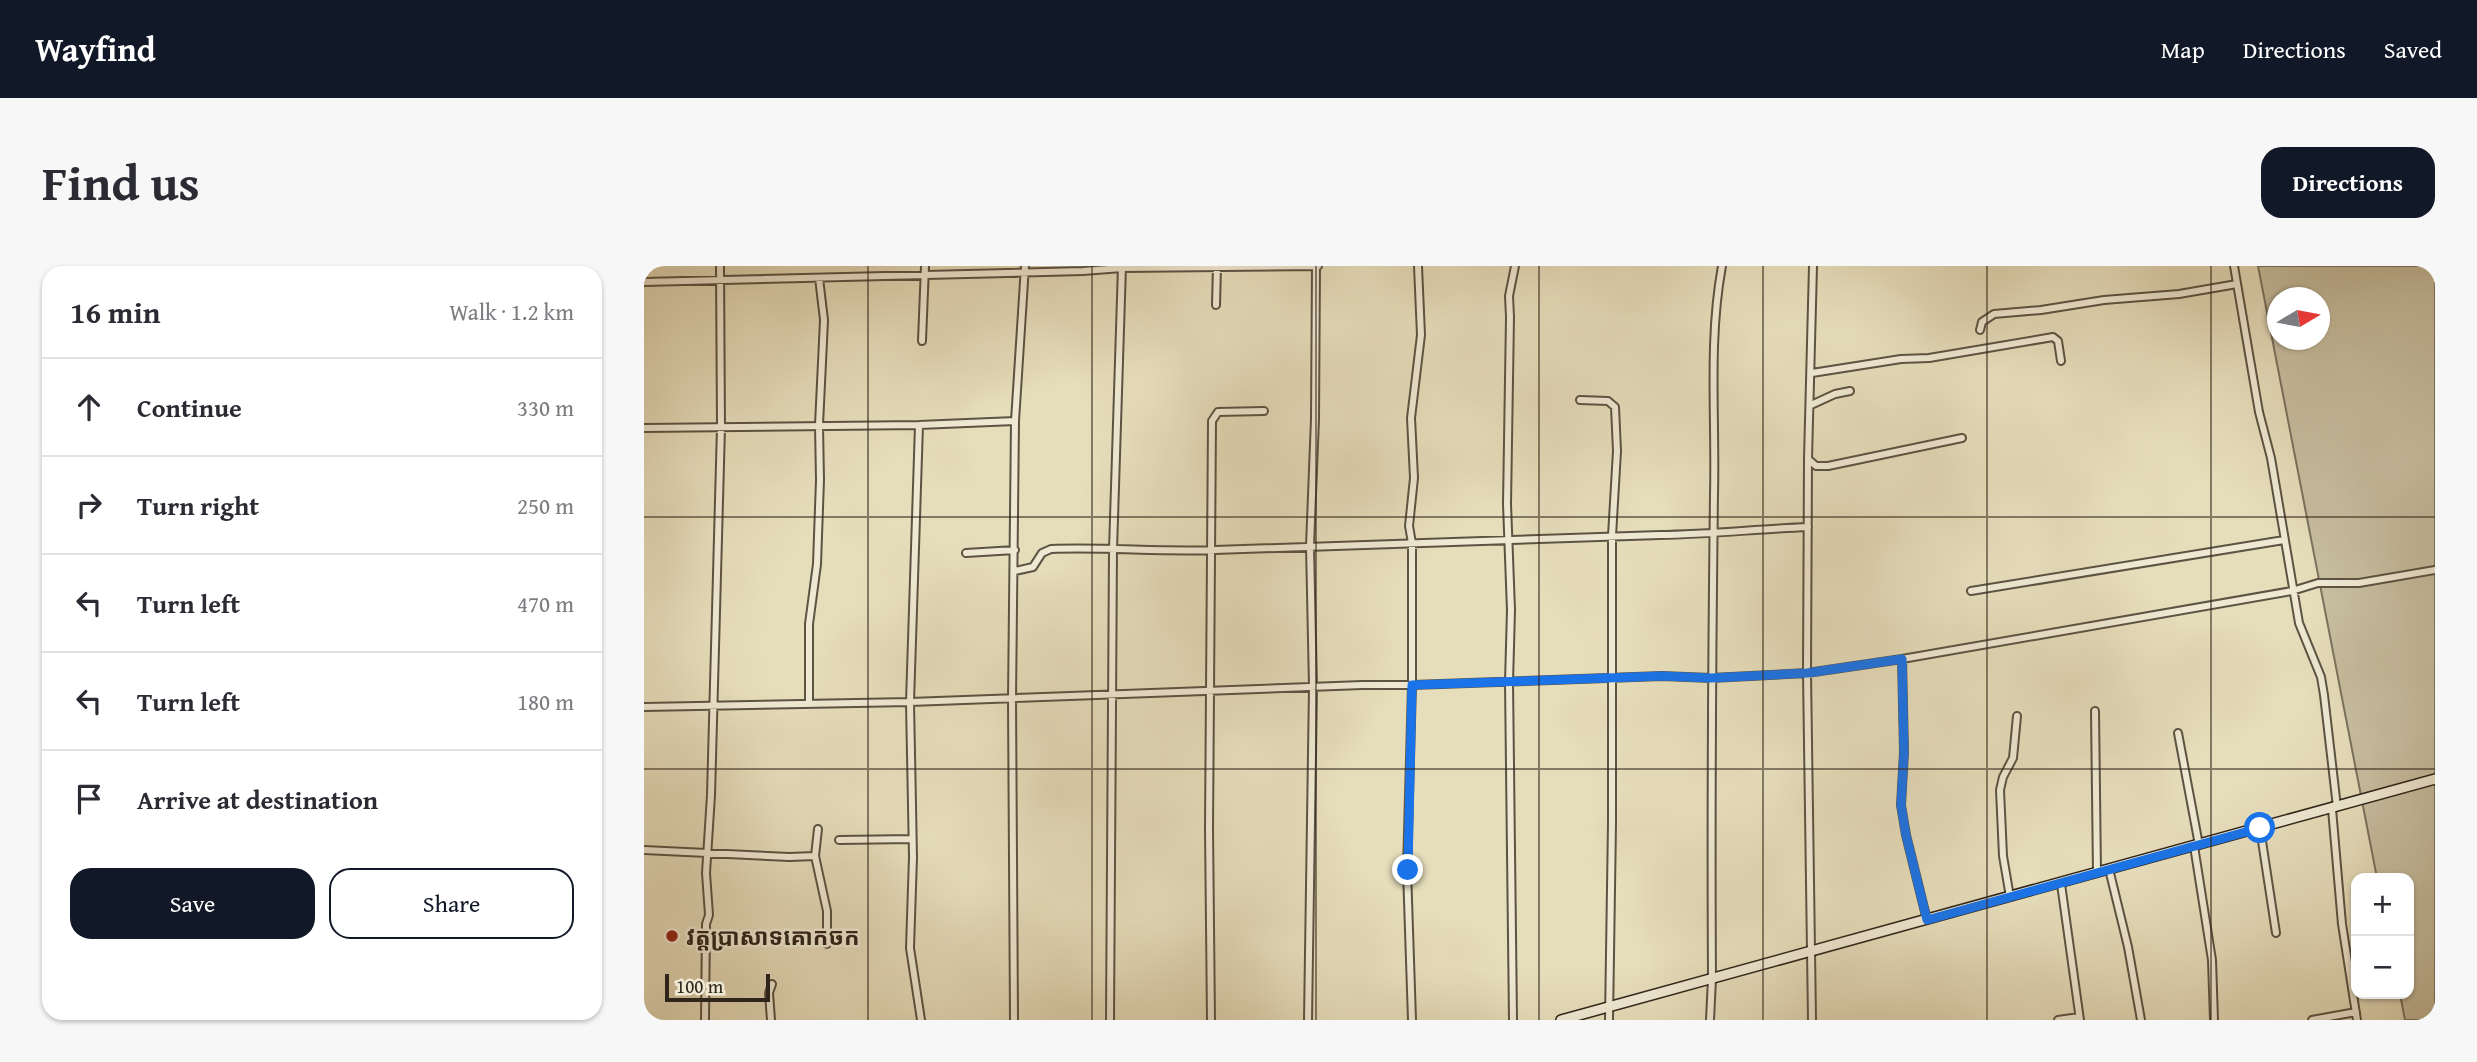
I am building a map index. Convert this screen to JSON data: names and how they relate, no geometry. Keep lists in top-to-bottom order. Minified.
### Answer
{"places":["វត្តប្រាសាទគោកចក"],"scale_bar":"100 m","north":"right","page":{"header":"Wayfind","nav":["Map","Directions","Saved"],"title":"Find us","buttons":["Directions",["Save","Share"]],"heading":["16 min","Walk · 1.2 km"],"list":[["Continue","330 m"],["Turn right","250 m"],["Turn left","470 m"],["Turn left","180 m"],"Arrive at destination"],"map_buttons":["+","−"],"scale":"100 m"}}
